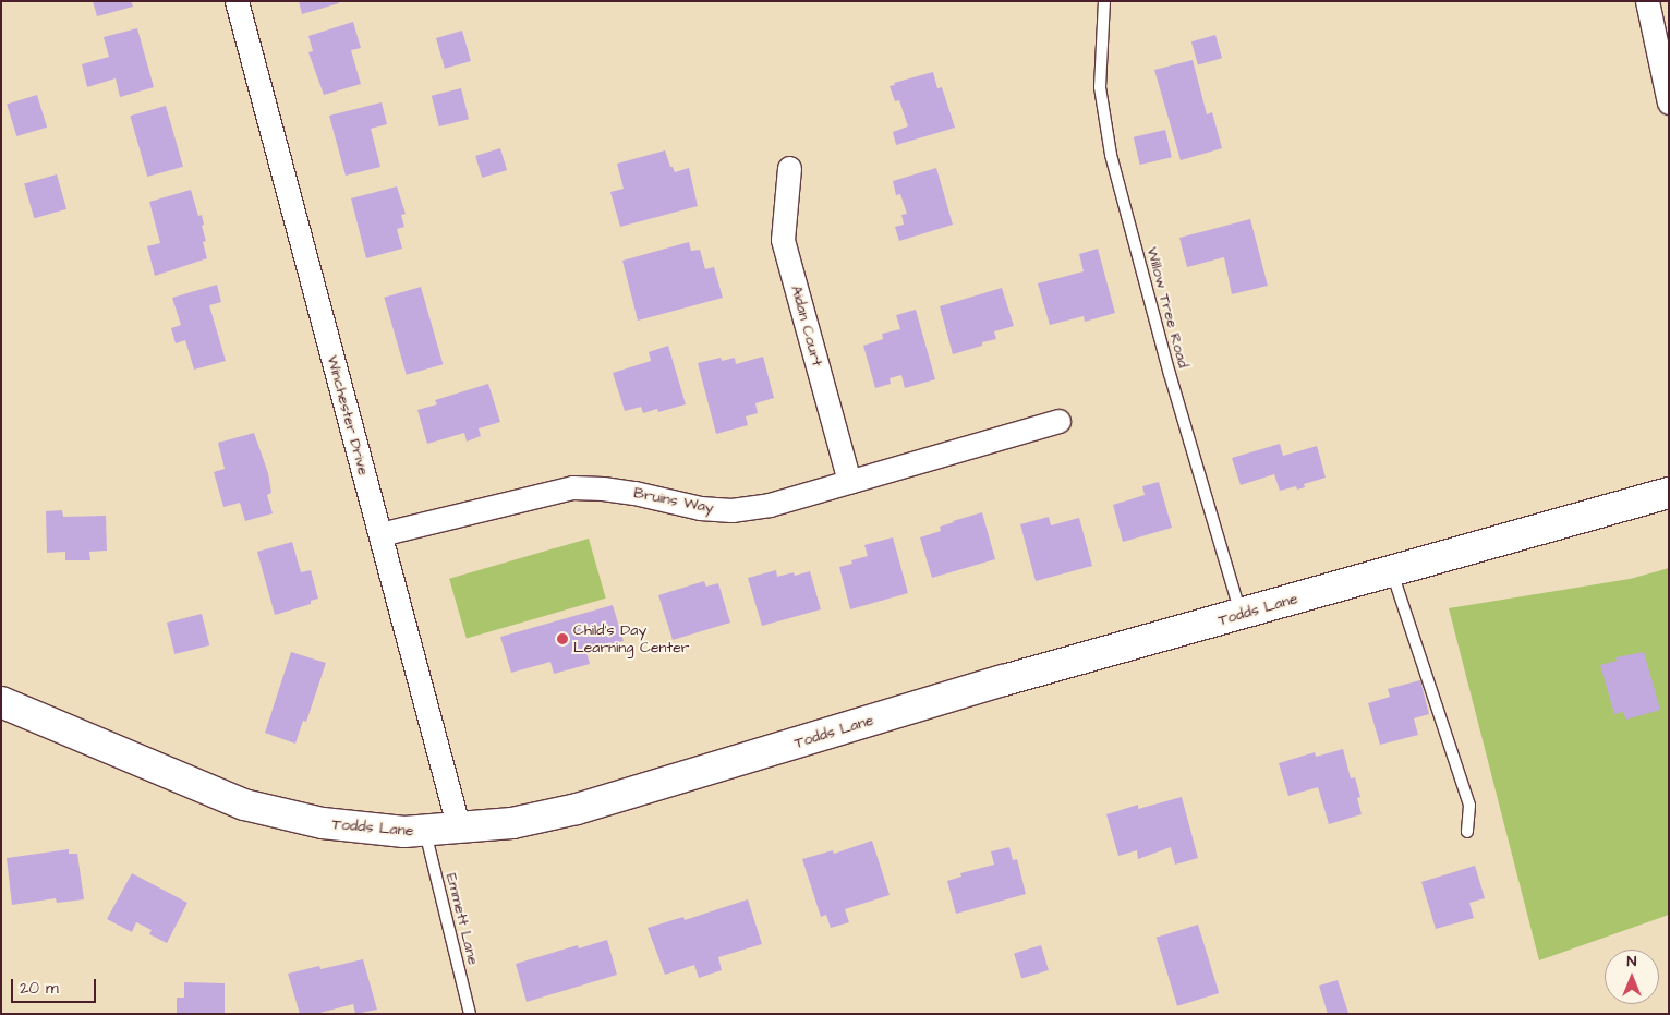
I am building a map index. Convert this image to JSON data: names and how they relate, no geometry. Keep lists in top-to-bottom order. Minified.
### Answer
{"streets":{"main road":["Todds Lane"],"street":["Aidan Court","Winchester Drive","Bruins Way"],"lane":["Willow Tree Road","Emmett Lane"]},"crossings":[["Willow Tree Road","Todds Lane"],["Aidan Court","Bruins Way"],["Winchester Drive","Bruins Way"],["Winchester Drive","Todds Lane"],["Todds Lane","Emmett Lane"]],"places":["Child's Day Learning Center"],"scale_bar":"20 m","north":"top"}
